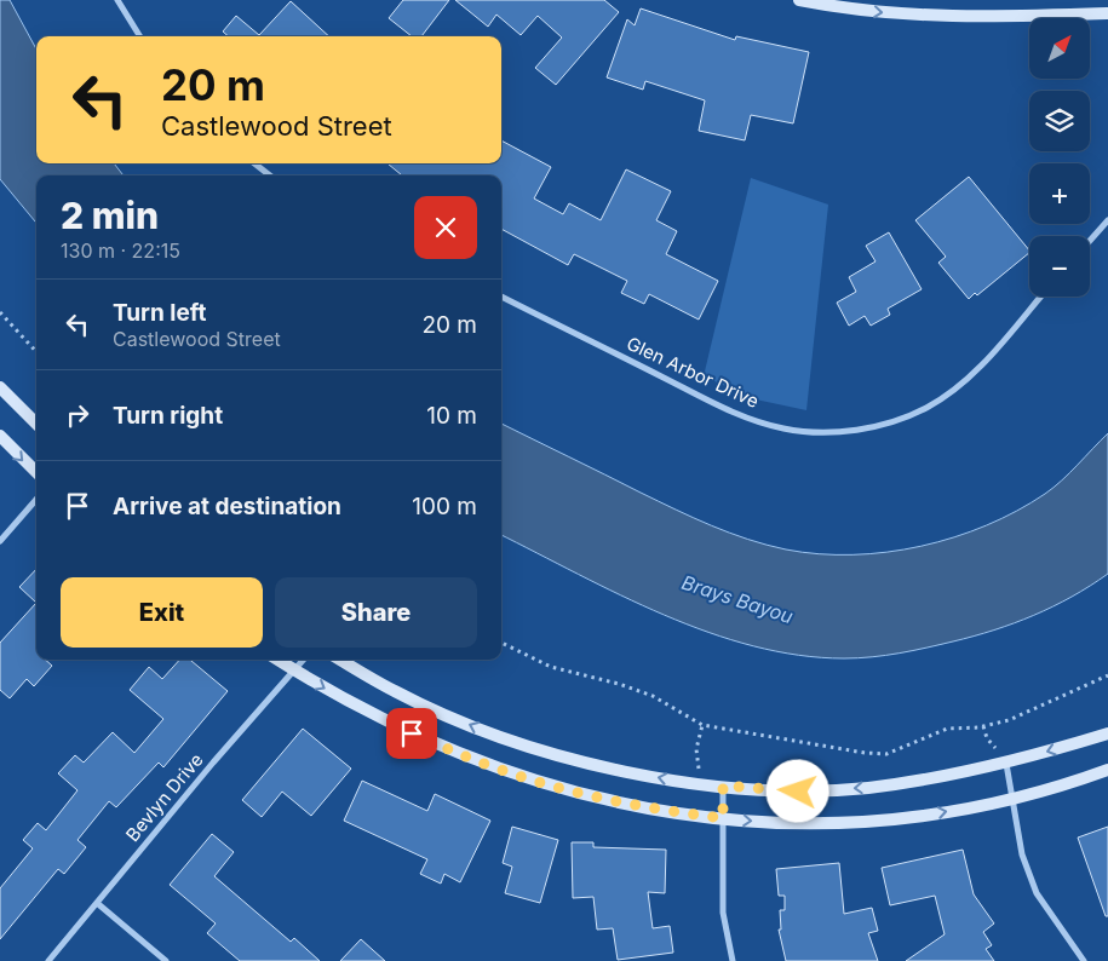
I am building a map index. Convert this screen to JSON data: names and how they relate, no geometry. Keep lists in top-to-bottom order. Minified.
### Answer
{"streets":{"street":["Glen Arbor Drive","Bevlyn Drive"]},"water":["Brays Bayou"],"north":"top right","page":{"map_buttons":["+","−"],"turn":["20 m","Castlewood Street"],"heading":["2 min","130 m · 22:15"],"list":[{"name":"Turn left","note":"Castlewood Street","value":"20 m"},{"name":"Turn right","value":"10 m"},{"name":"Arrive at destination","value":"100 m"}],"buttons":["Exit","Share"]}}
